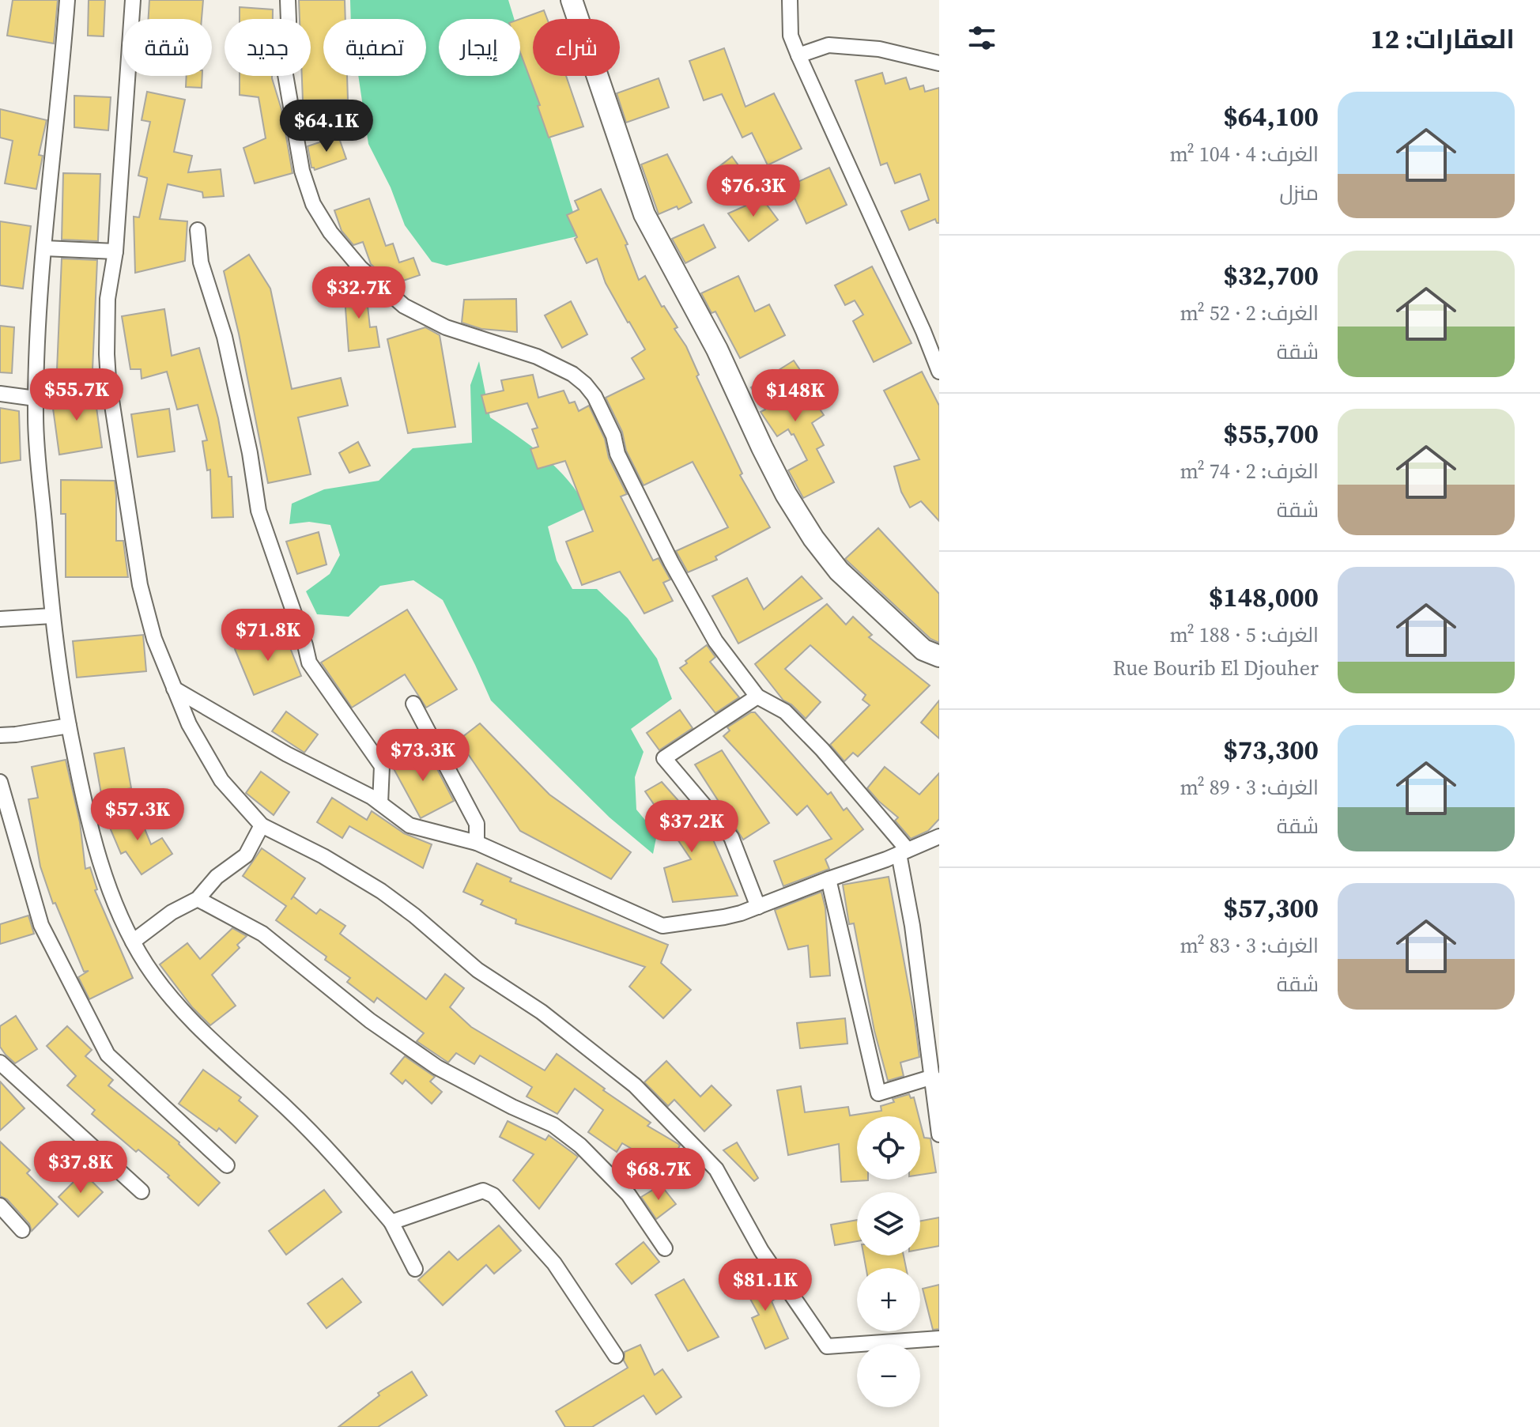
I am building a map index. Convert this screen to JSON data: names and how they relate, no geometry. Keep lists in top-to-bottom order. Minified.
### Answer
{"page":{"heading":"العقارات: 12","chip":["شراء","إيجار","تصفية","جديد","شقة"],"list":[{"name":"$64,100","note":"الغرف: 4 · 104 m² · منزل"},{"name":"$32,700","note":"الغرف: 2 · 52 m² · شقة"},{"name":"$55,700","note":"الغرف: 2 · 74 m² · شقة"},{"name":"$148,000","note":"الغرف: 5 · 188 m² · Rue Bourib El Djouher"},{"name":"$73,300","note":"الغرف: 3 · 89 m² · شقة"},{"name":"$57,300","note":"الغرف: 3 · 83 m² · شقة"}],"price":["$64.1K","$76.3K","$32.7K","$55.7K","$148K","$71.8K","$73.3K","$57.3K","$37.2K","$37.8K","$68.7K","$81.1K"],"map_buttons":["+","−"]}}
